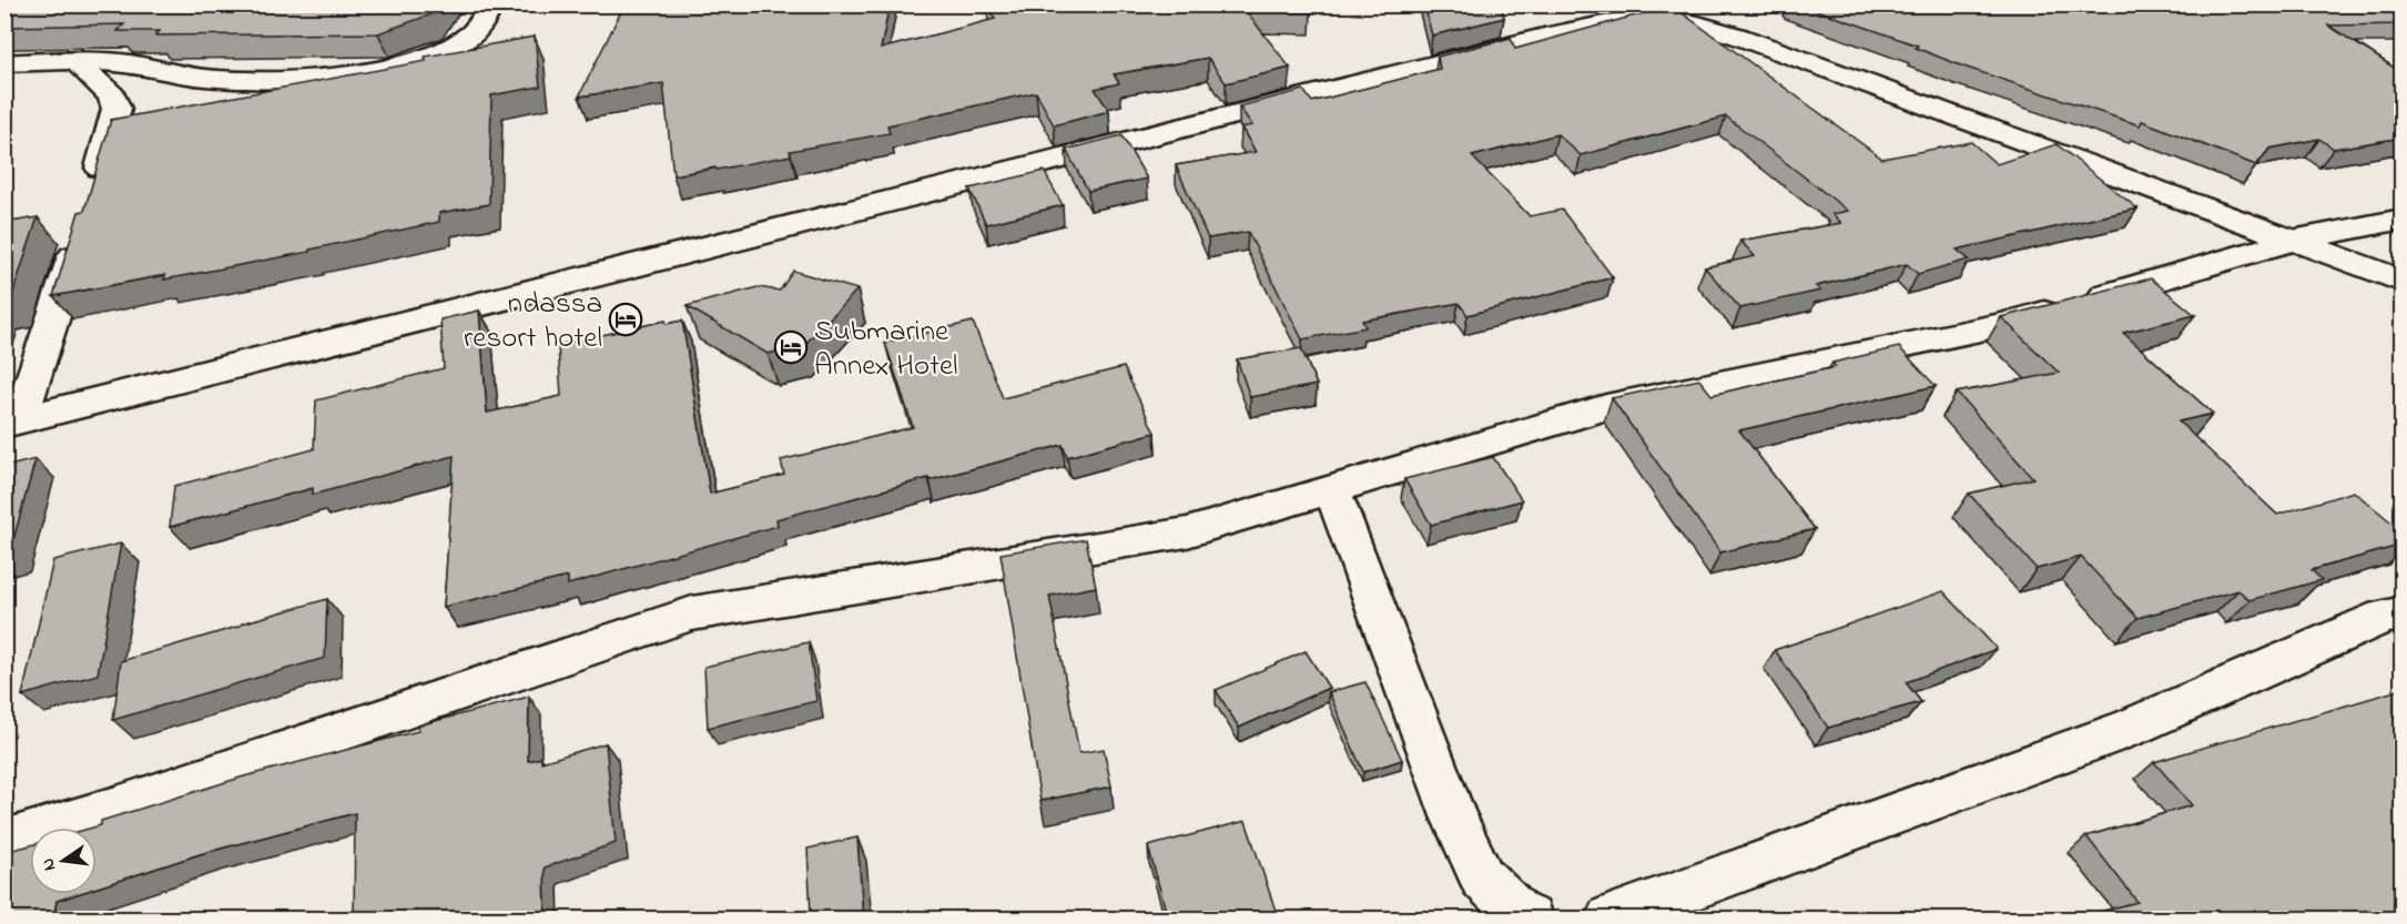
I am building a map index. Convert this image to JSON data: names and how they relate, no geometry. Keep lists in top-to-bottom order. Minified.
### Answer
{"places":{"hotel":["ndassa resort hotel","Submarine Annex Hotel"]},"north":"left"}
